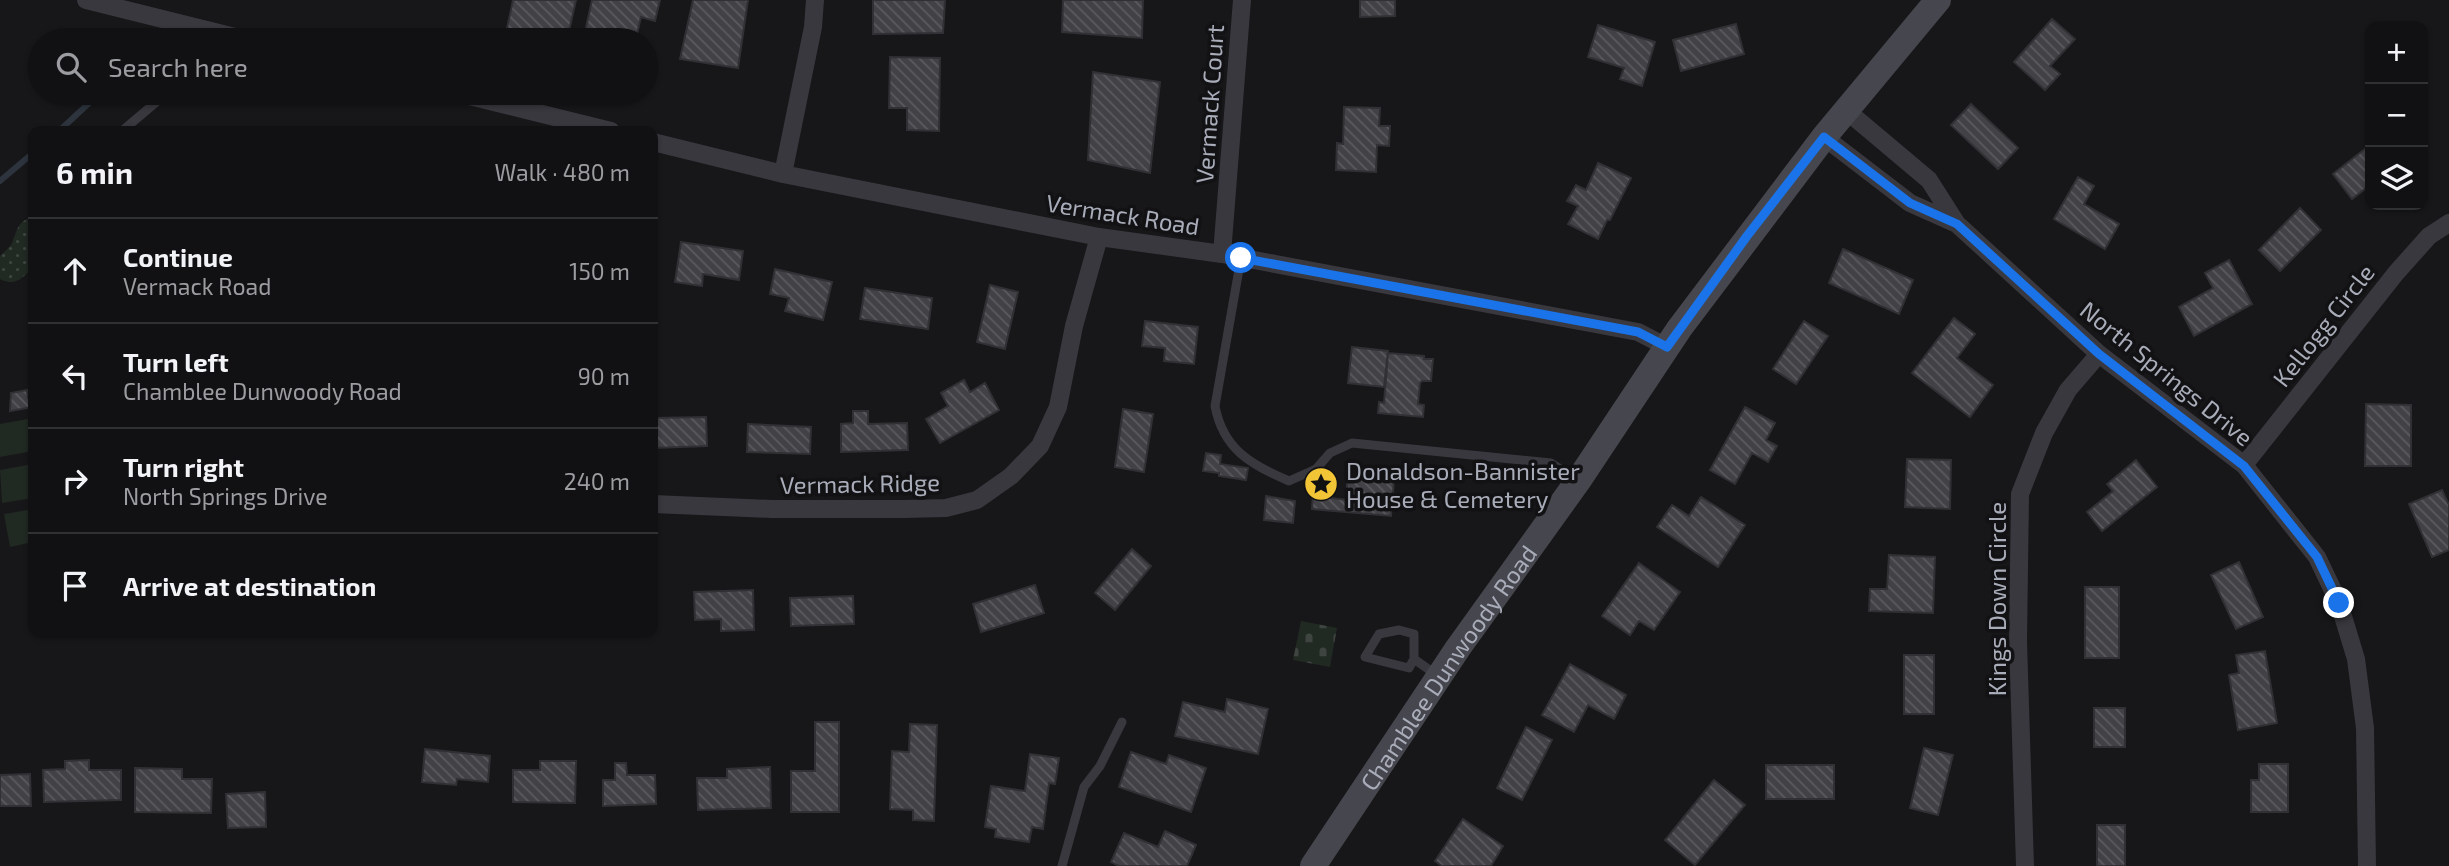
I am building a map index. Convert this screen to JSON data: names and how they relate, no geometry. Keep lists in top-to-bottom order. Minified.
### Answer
{"streets":{"street":["Vermack Court","Vermack Road","Kellogg Circle","North Springs Drive","Vermack Ridge","Kings Down Circle","Chamblee Dunwoody Road"]},"crossings":[["Vermack Court","Vermack Road"],["Vermack Road","Vermack Ridge"],["Vermack Road","Chamblee Dunwoody Road"],["Kellogg Circle","North Springs Drive"],["North Springs Drive","Kings Down Circle"],["North Springs Drive","Chamblee Dunwoody Road"]],"places":{"place":["Donaldson-Bannister House & Cemetery"]},"page":{"map_buttons":["+","−"],"search":"Search here","heading":["6 min","Walk · 480 m"],"list":[["Continue","Vermack Road","150 m"],["Turn left","Chamblee Dunwoody Road","90 m"],["Turn right","North Springs Drive","240 m"],"Arrive at destination"]}}
